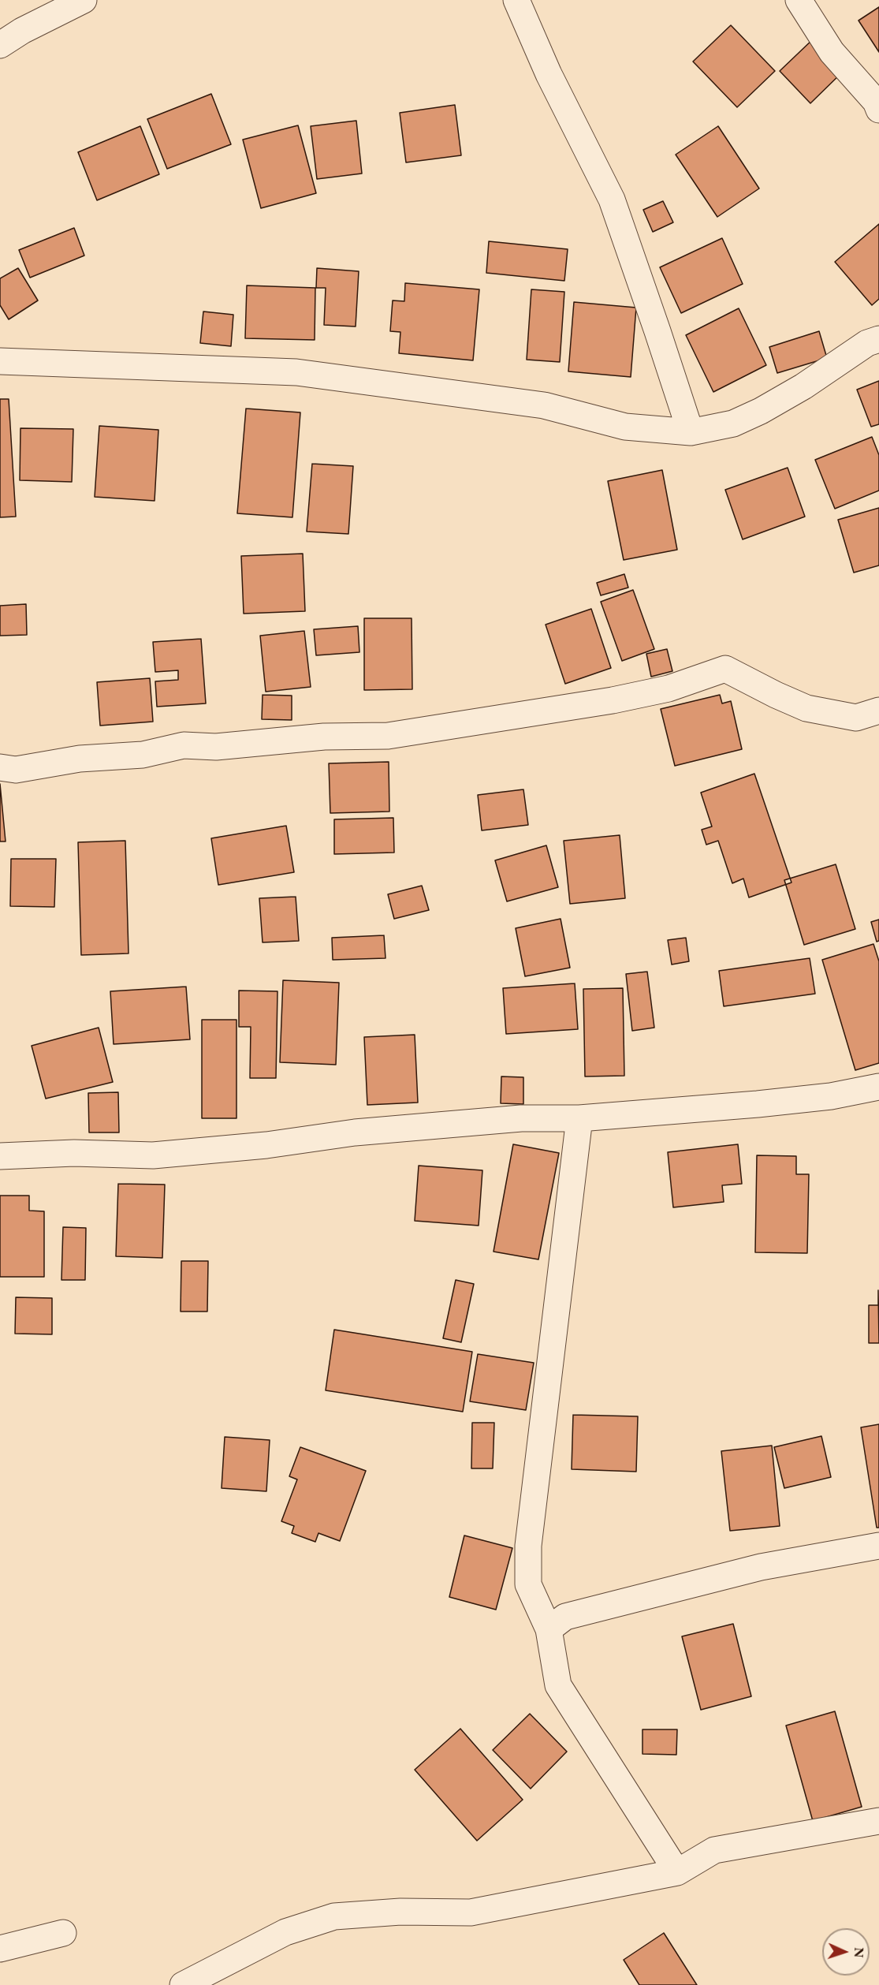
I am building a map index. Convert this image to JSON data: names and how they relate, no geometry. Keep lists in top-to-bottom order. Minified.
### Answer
{"north":"right"}
